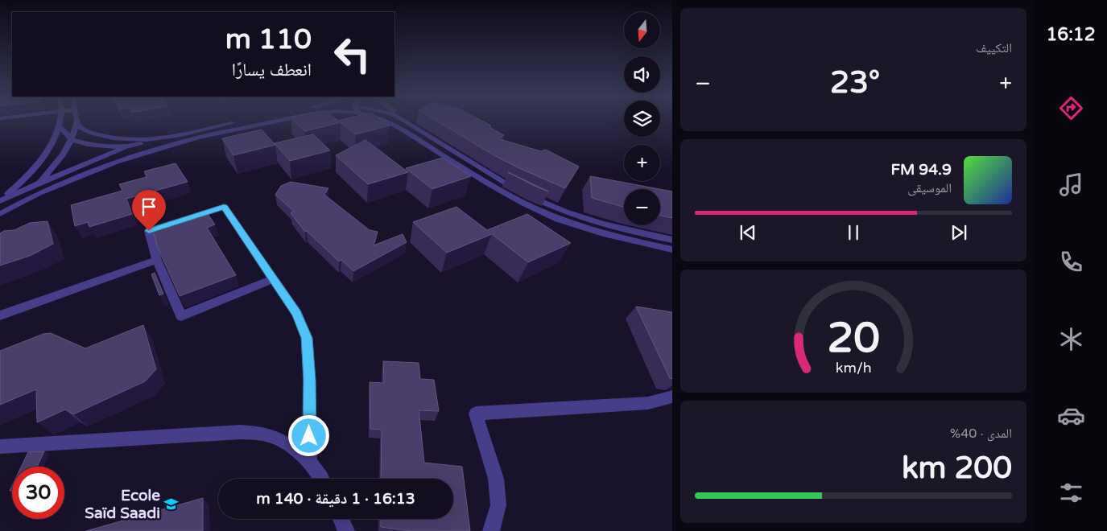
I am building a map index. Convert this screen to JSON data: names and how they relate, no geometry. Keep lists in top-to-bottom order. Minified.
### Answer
{"places":{"school or university":["Ecole Saïd Saadi"]},"north":"bottom","page":{"tabs":"16:12","tile":["التكييف",["المدى · 40%","200 km"]],"map_buttons":["+","−"],"turn":["110 m","انعطف يسارًا"],"heat":["−","23°","+"],"song":["94.9 FM","الموسيقى"],"limit":"30","trip":"16:13 · 1 دقيقة · 140 m","gauge":["20","km/h"]}}
